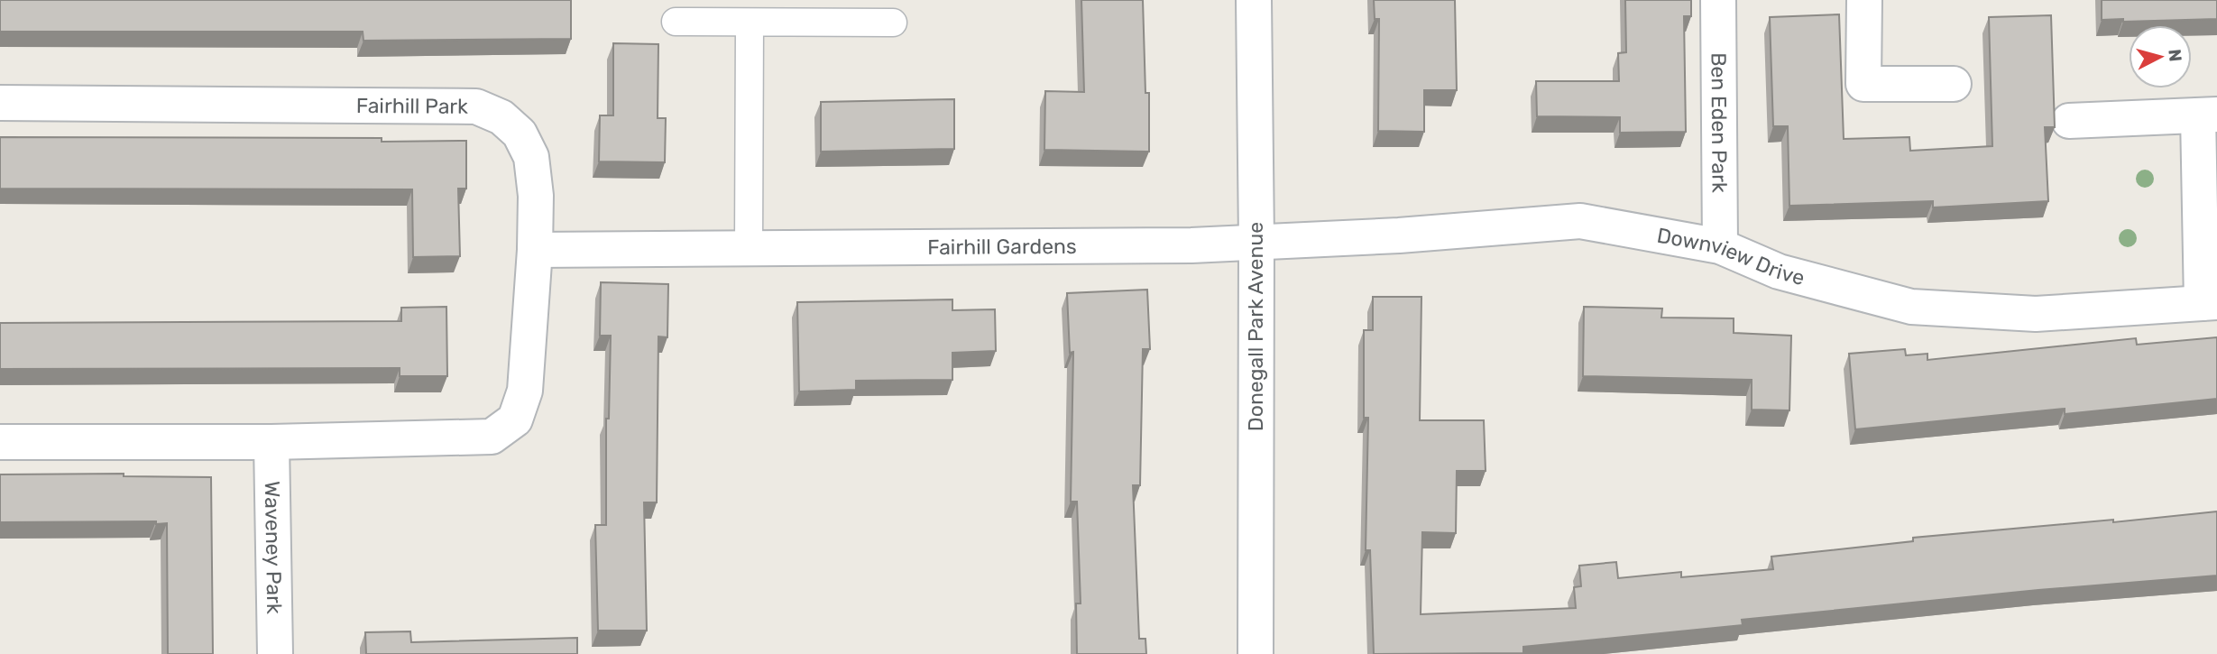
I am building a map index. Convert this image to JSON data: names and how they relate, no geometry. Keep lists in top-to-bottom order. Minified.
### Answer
{"streets":{"street":["Fairhill Park","Ben Eden Park","Fairhill Gardens","Downview Drive","Donegall Park Avenue","Waveney Park"]},"crossings":[["Fairhill Park","Waveney Park"],["Ben Eden Park","Downview Drive"],["Fairhill Gardens","Downview Drive"],["Fairhill Gardens","Donegall Park Avenue"],["Downview Drive","Donegall Park Avenue"]],"north":"right"}
